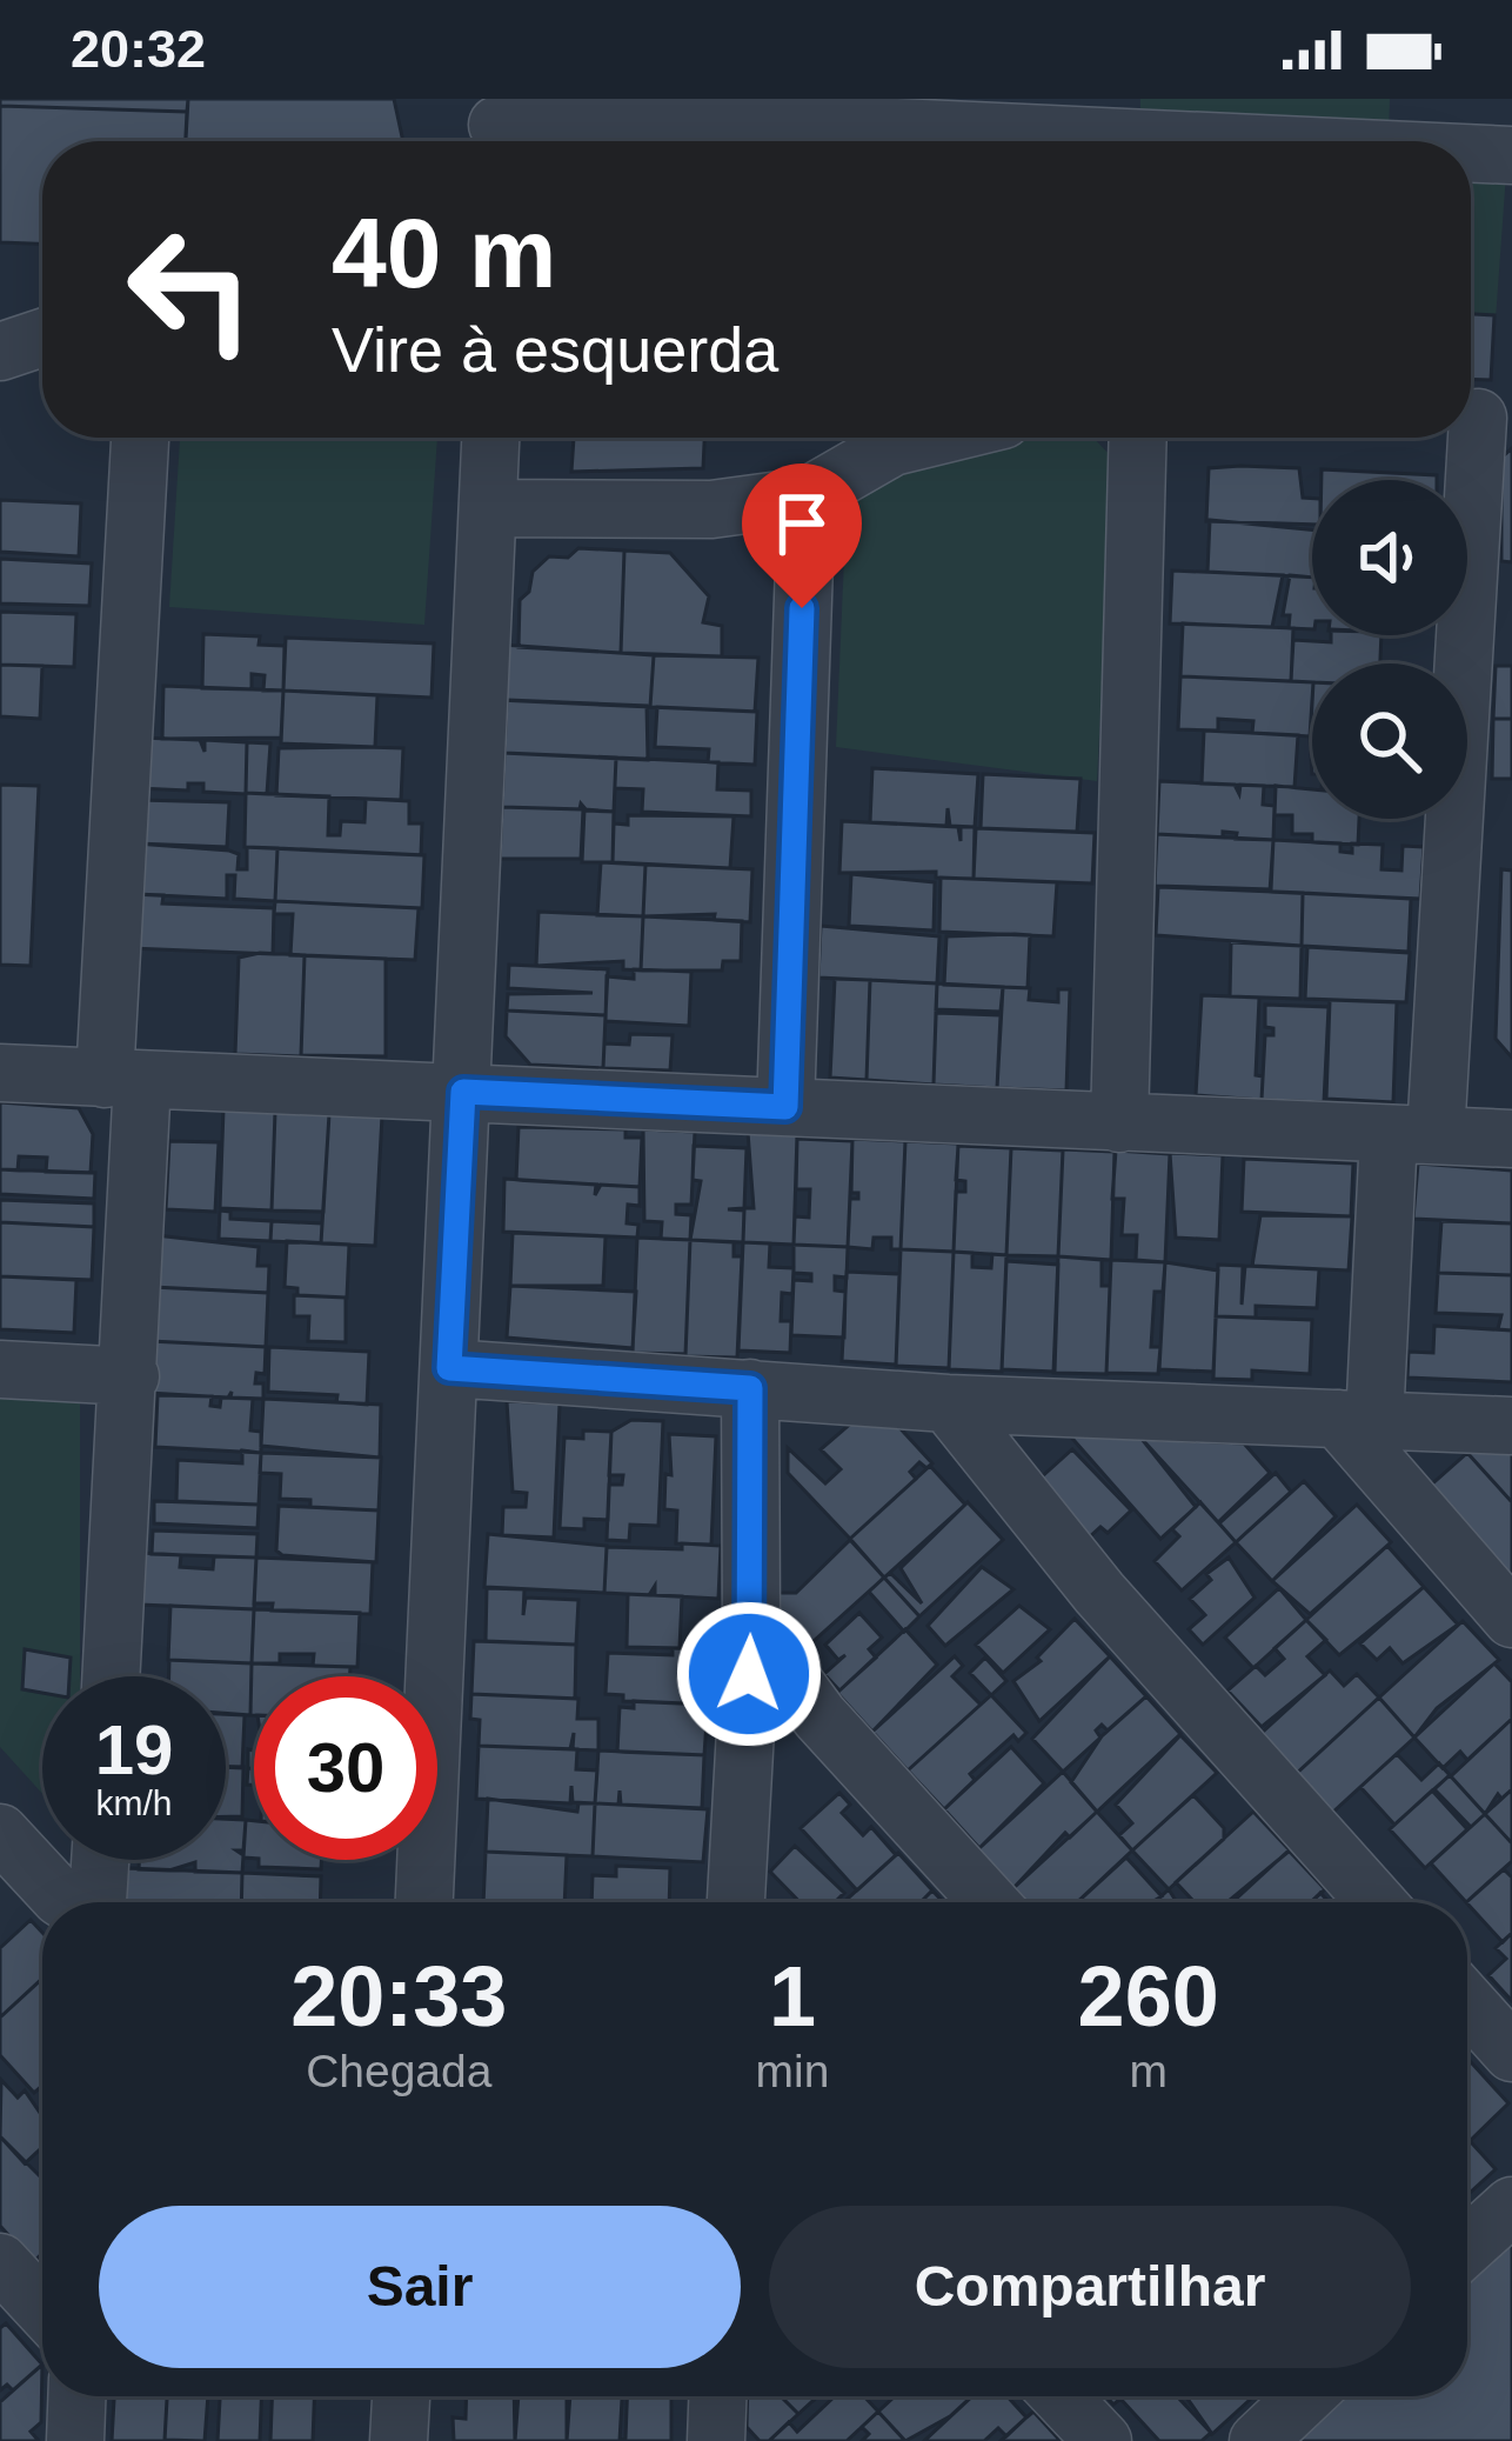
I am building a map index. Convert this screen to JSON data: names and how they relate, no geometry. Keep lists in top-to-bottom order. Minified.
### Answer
{"page":{"status":"20:32","turn":["40 m","Vire à esquerda"],"speed":"19 km/h","limit":"30","eta":["20:33","Chegada","1","min","260","m"],"buttons":["Sair","Compartilhar"]}}
